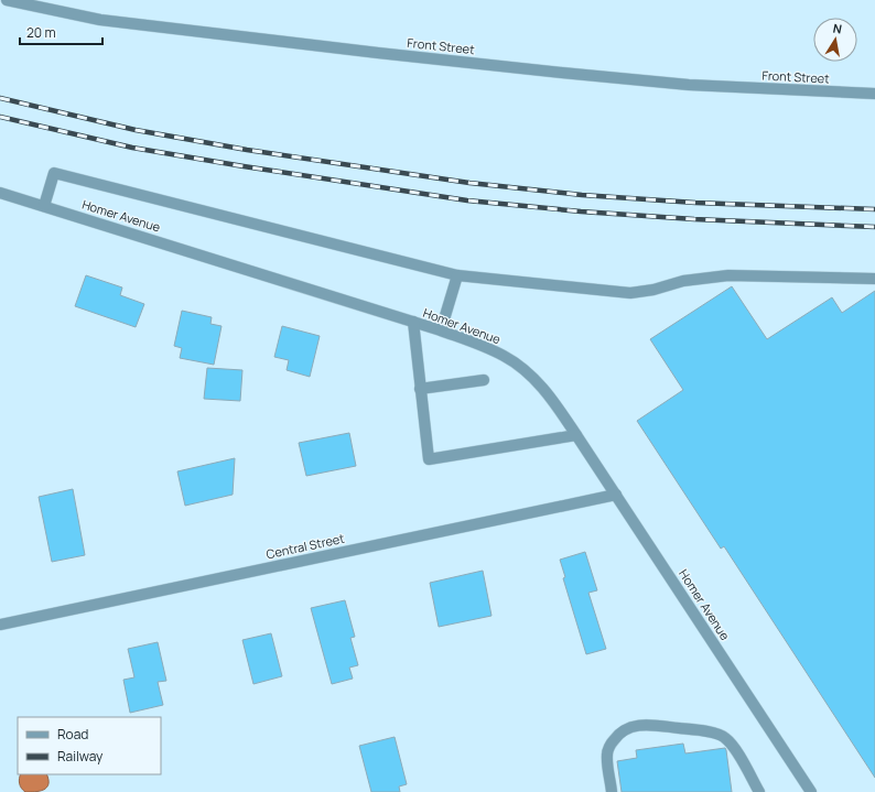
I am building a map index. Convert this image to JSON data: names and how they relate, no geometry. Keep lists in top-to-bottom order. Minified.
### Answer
{"streets":{"street":["Front Street","Homer Avenue","Central Street"]},"crossings":[["Homer Avenue","Central Street"]],"legend":["Road","Railway"],"scale_bar":"20 m","north":"top"}
